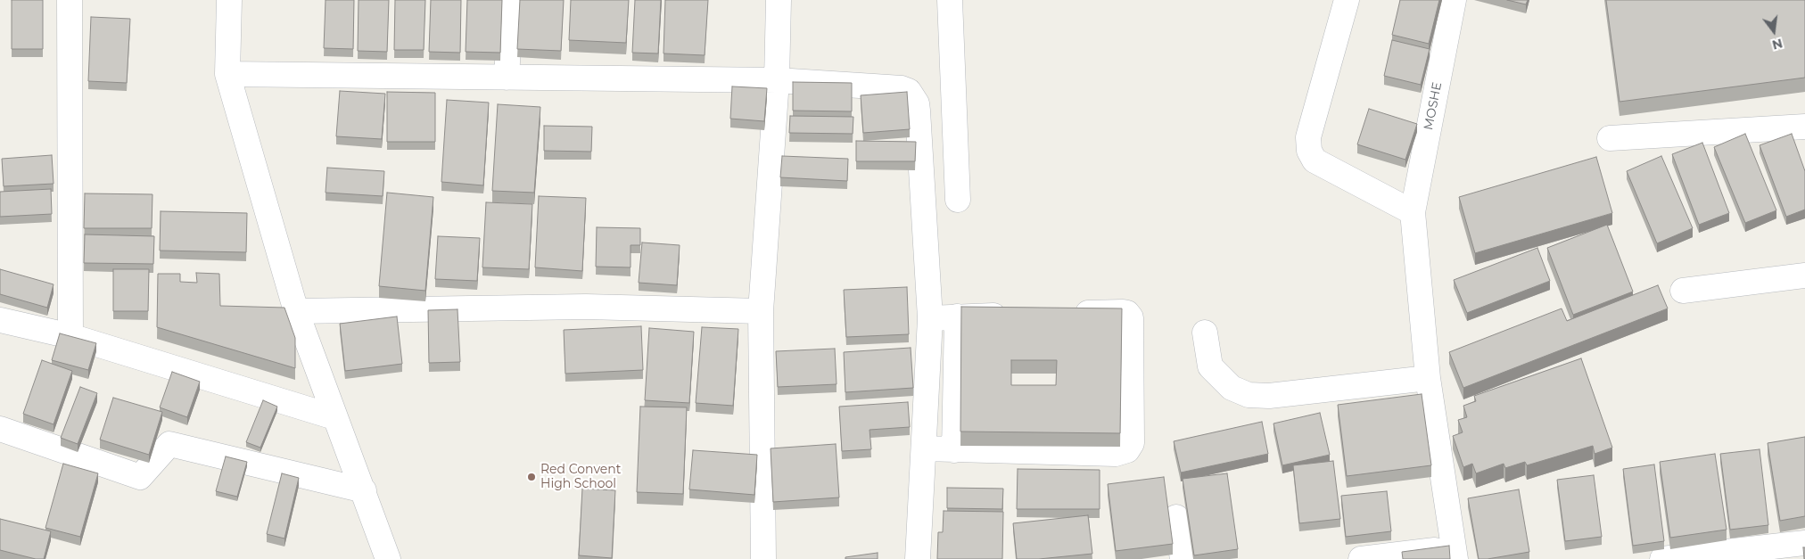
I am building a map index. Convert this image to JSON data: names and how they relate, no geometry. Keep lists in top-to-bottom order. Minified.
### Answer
{"streets":{"street":["MOSHE"]},"places":["Red Convent High School"],"north":"bottom"}
